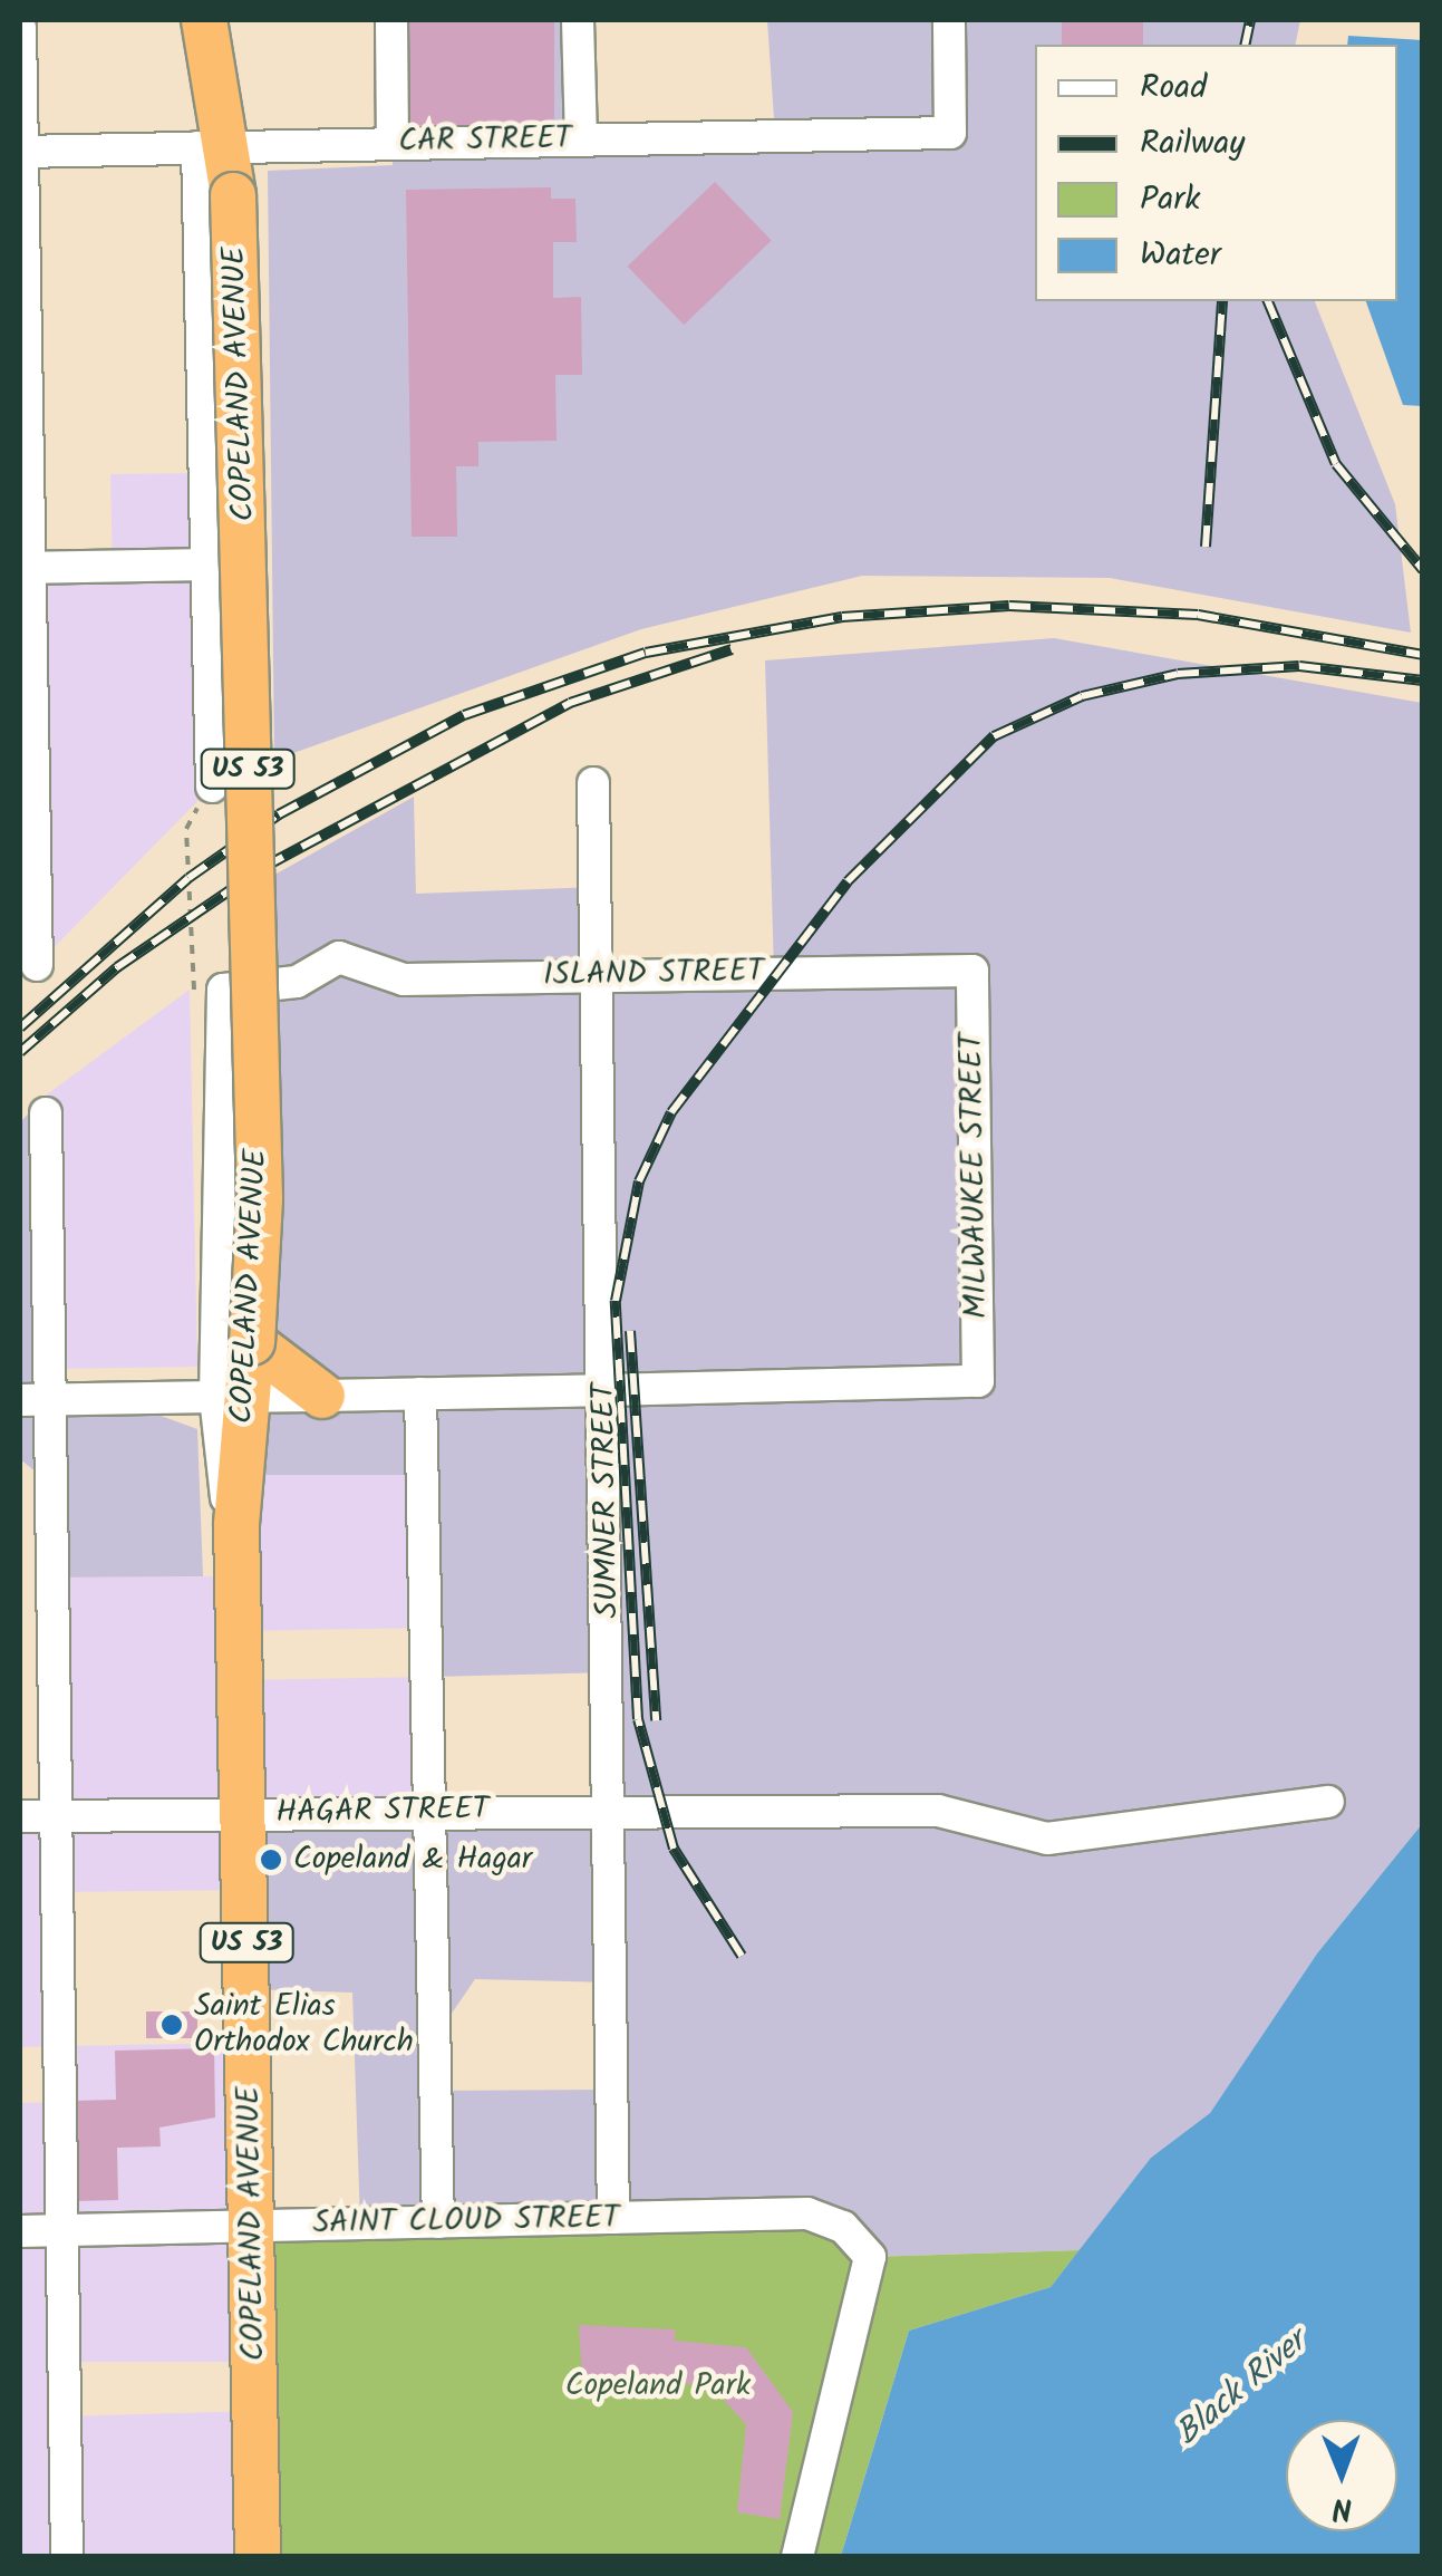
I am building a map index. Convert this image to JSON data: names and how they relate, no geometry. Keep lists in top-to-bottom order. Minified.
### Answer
{"streets":{"highway":["COPELAND AVENUE","US 53"],"street":["CAR STREET","ISLAND STREET","MILWAUKEE STREET","SUMNER STREET","HAGAR STREET","SAINT CLOUD STREET"]},"crossings":[["CAR STREET","COPELAND AVENUE"],["COPELAND AVENUE","ISLAND STREET"],["COPELAND AVENUE","HAGAR STREET"],["COPELAND AVENUE","SAINT CLOUD STREET"],["ISLAND STREET","MILWAUKEE STREET"],["ISLAND STREET","SUMNER STREET"],["MILWAUKEE STREET","SUMNER STREET"],["SUMNER STREET","HAGAR STREET"],["SUMNER STREET","SAINT CLOUD STREET"]],"water":["Black River"],"parks":["Copeland Park"],"places":["Copeland & Hagar","Saint Elias Orthodox Church"],"legend":["Road","Railway","Park","Water"],"north":"bottom"}
